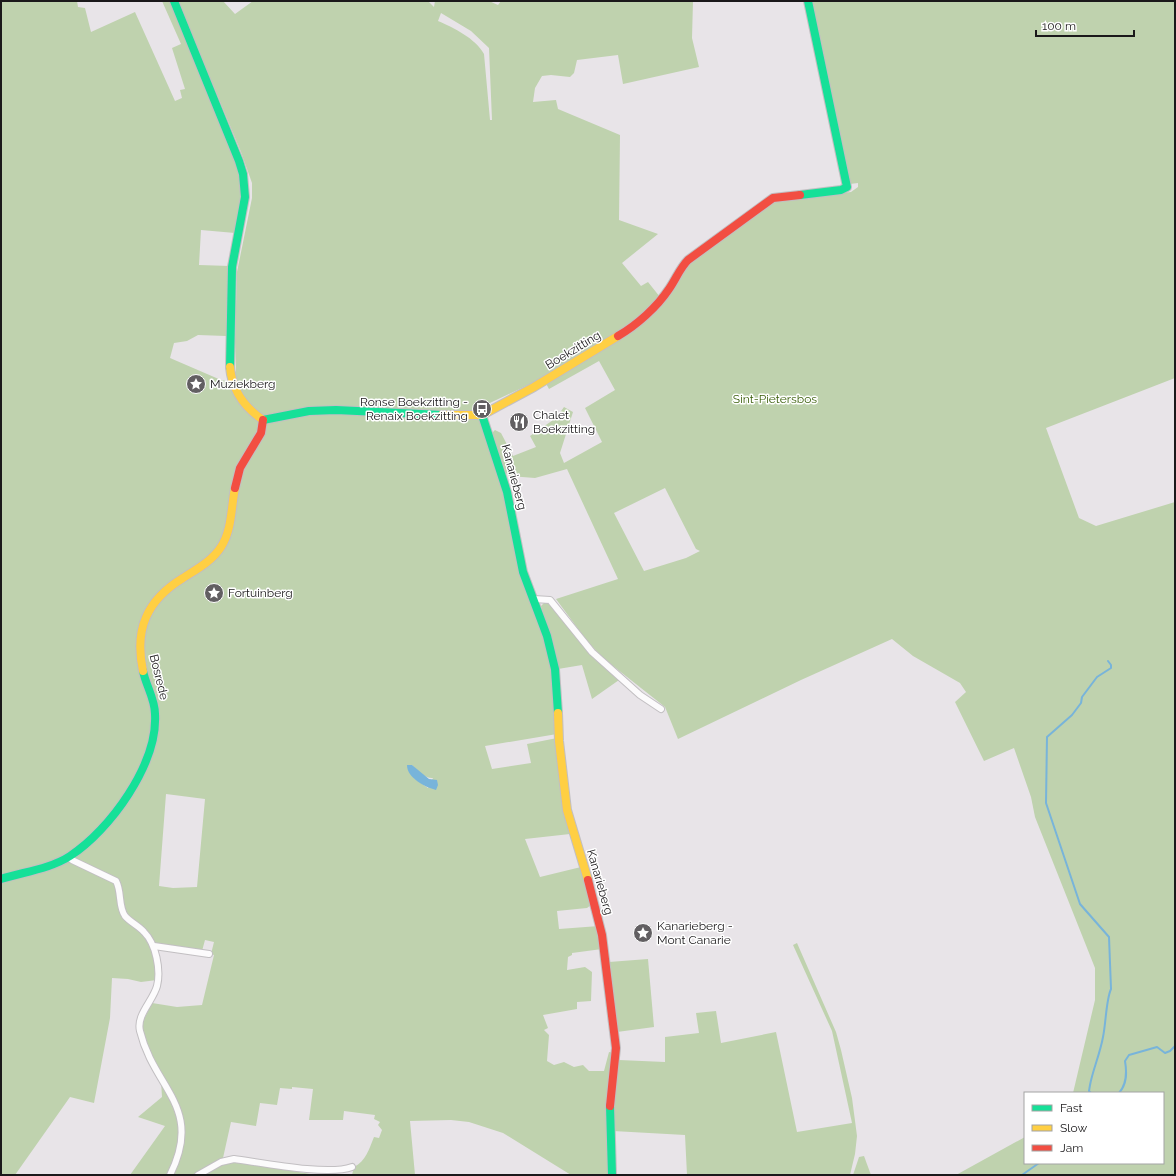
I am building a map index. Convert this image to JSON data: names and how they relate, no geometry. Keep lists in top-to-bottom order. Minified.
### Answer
{"streets":{"street":["Boekzitting","Kanarieberg","Bosrede"]},"crossings":[["Boekzitting","Kanarieberg"],["Boekzitting","Bosrede"]],"parks":["Sint-Pietersbos"],"places":{"place":["Muziekberg","Fortuinberg","Kanarieberg - Mont Canarie"],"bus stop":["Ronse Boekzitting - Renaix Boekzitting"],"restaurant":["Chalet Boekzitting"]},"legend":["Fast","Slow","Jam"],"scale_bar":"100 m"}
